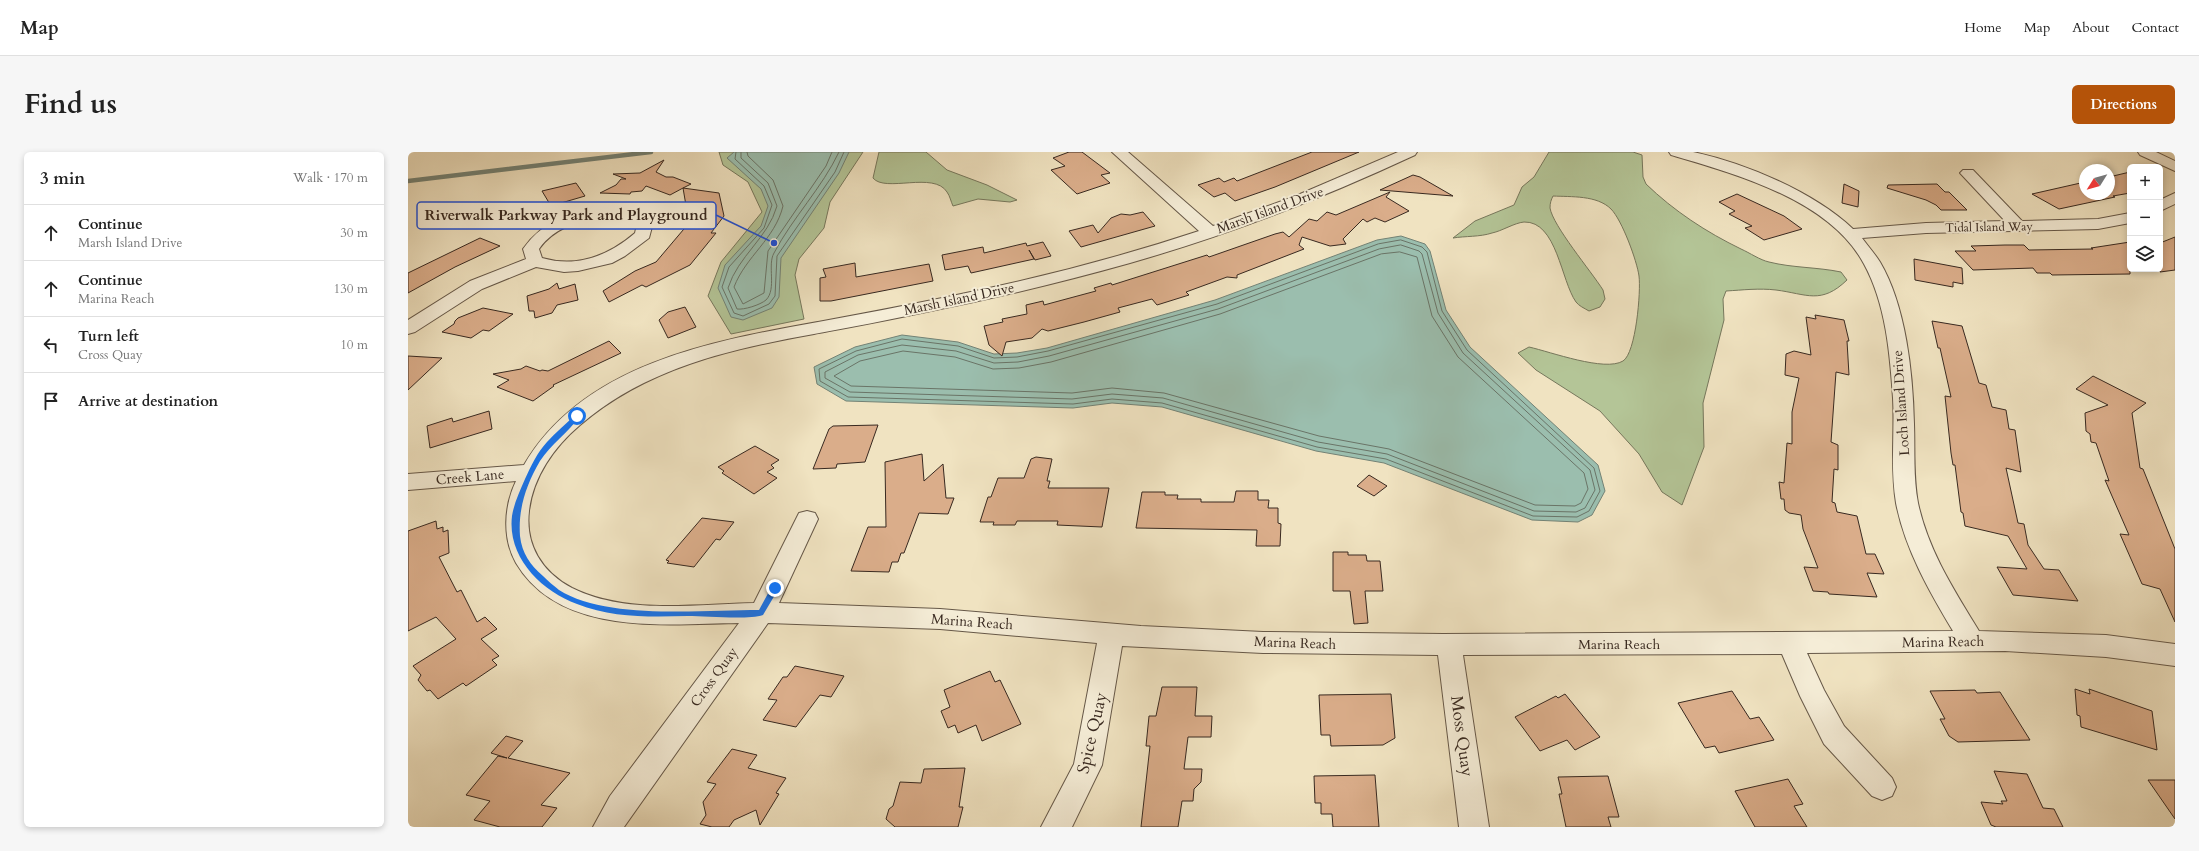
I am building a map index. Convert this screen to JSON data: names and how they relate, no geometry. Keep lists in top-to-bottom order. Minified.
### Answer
{"streets":{"street":["Marsh Island Drive","Tidal Island Way","Loch Island Drive","Creek Lane","Marina Reach","Cross Quay","Spice Quay","Moss Quay"]},"crossings":[["Marsh Island Drive","Creek Lane"],["Marsh Island Drive","Marina Reach"],["Tidal Island Way","Loch Island Drive"],["Loch Island Drive","Marina Reach"],["Creek Lane","Marina Reach"],["Marina Reach","Cross Quay"],["Marina Reach","Spice Quay"],["Marina Reach","Moss Quay"]],"places":["Riverwalk Parkway Park and Playground"],"north":"bottom left","page":{"header":"Map","nav":["Home","Map","About","Contact"],"title":"Find us","buttons":"Directions","heading":["3 min","Walk · 170 m"],"map_buttons":["+","−"],"list":[["Continue","Marsh Island Drive","30 m"],["Continue","Marina Reach","130 m"],["Turn left","Cross Quay","10 m"],"Arrive at destination"]}}
